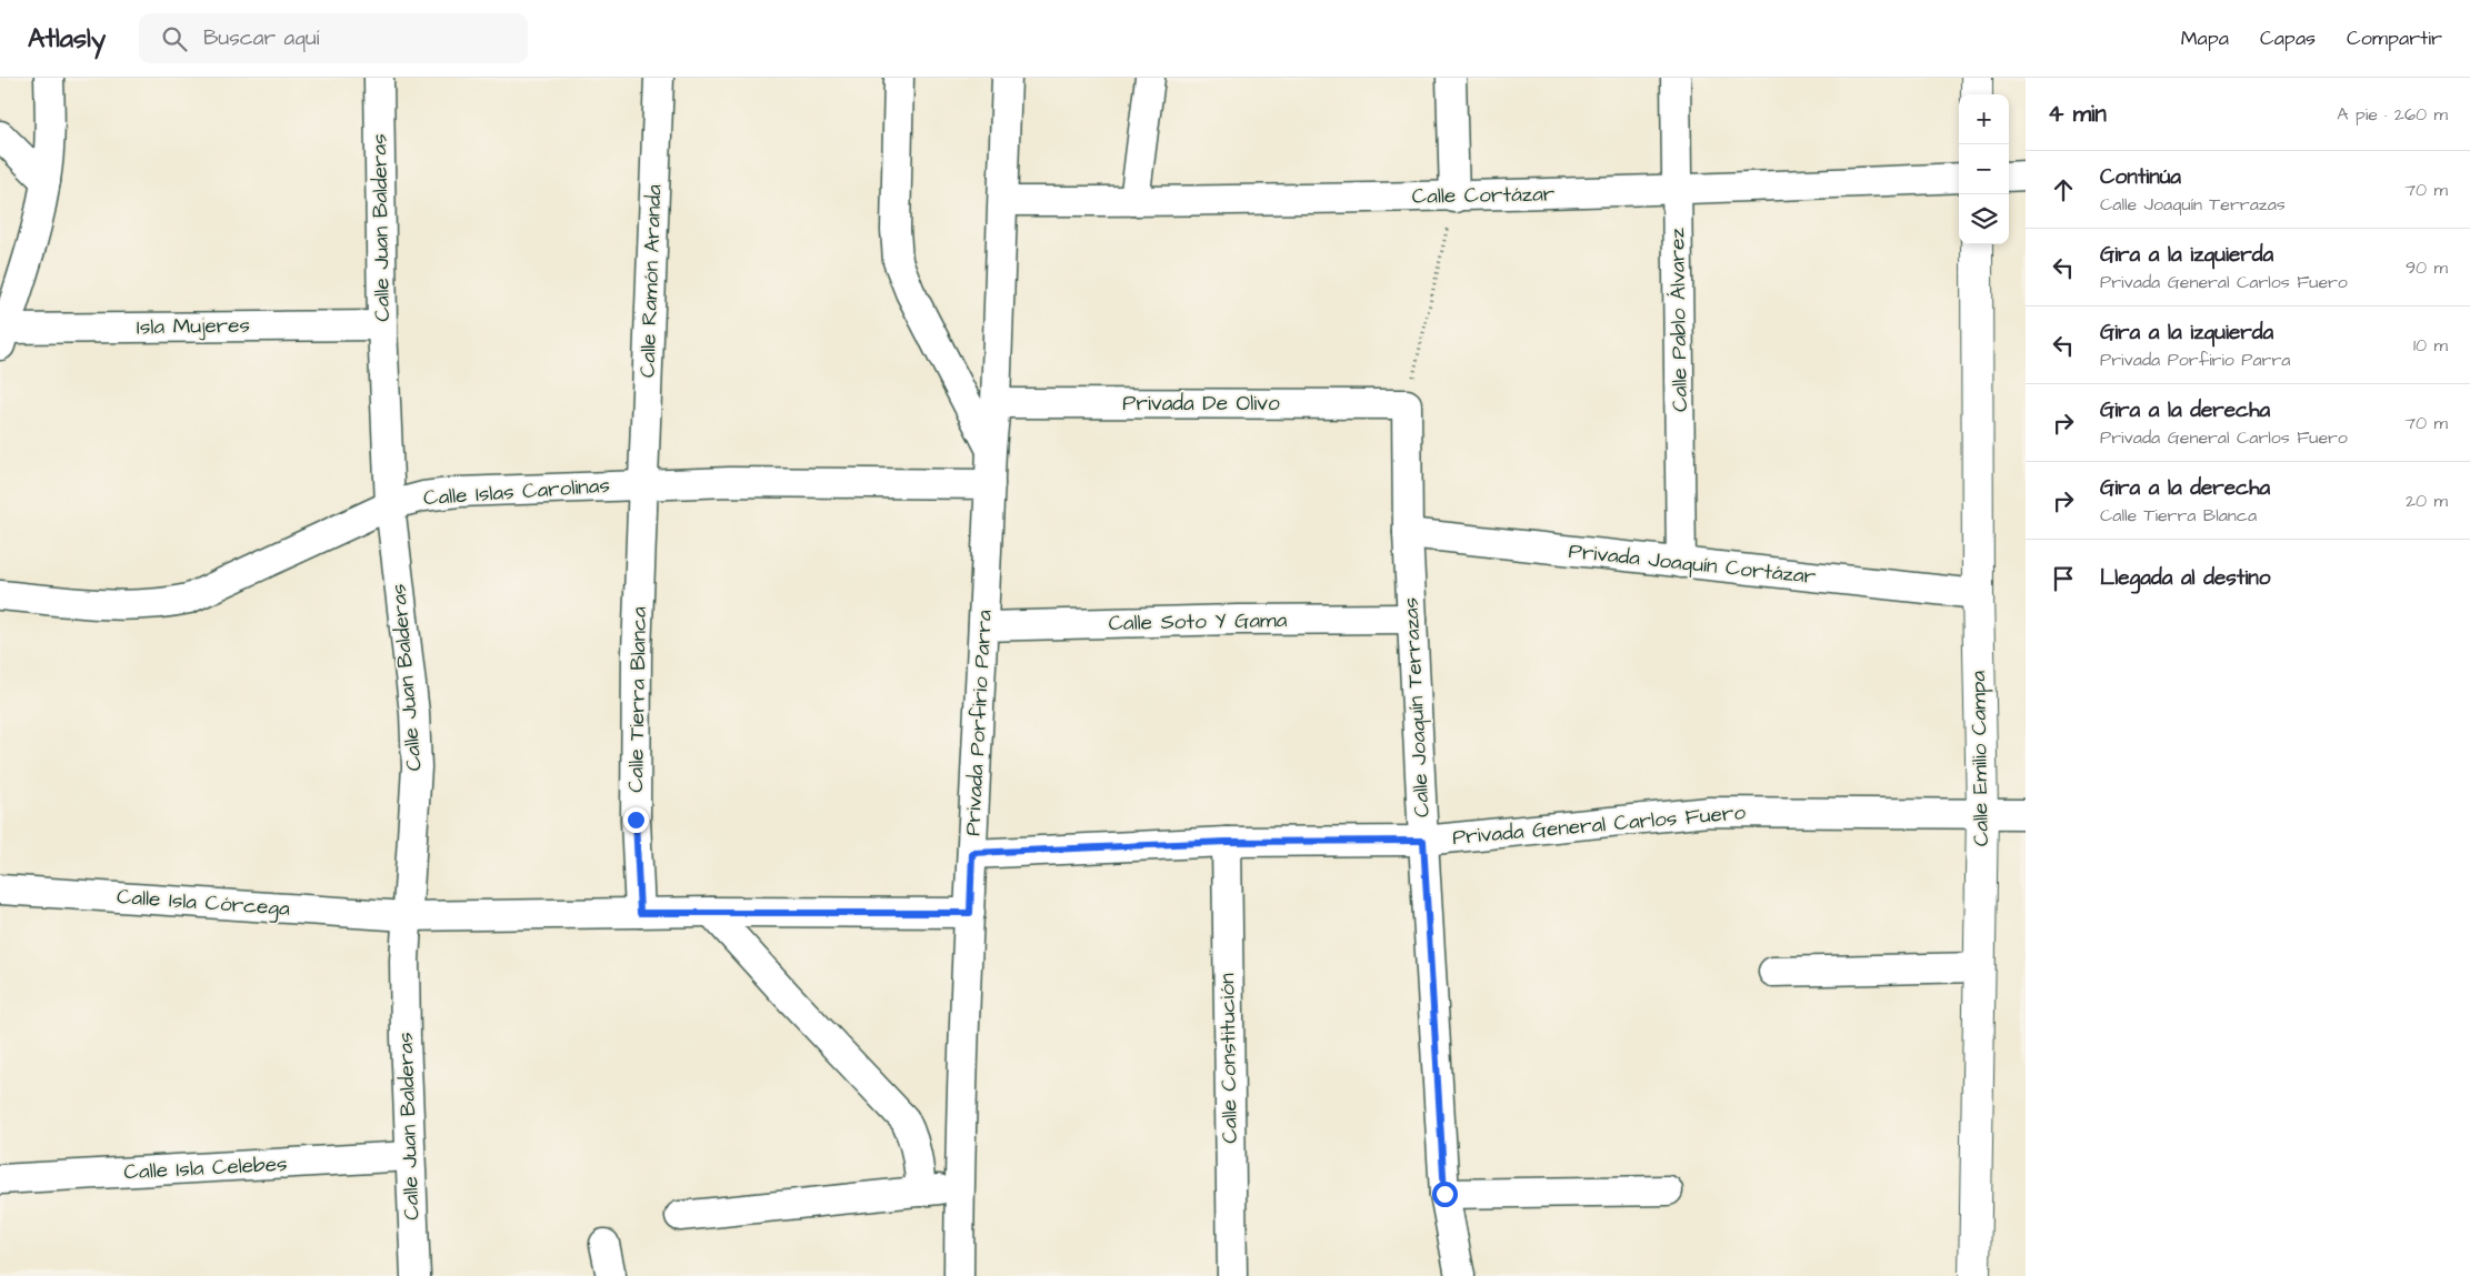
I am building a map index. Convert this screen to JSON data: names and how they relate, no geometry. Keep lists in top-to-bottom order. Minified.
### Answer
{"streets":{"street":["Calle Cortázar","Calle Juan Balderas","Calle Ramón Aranda","Calle Pablo Álvarez","Isla Mujeres","Privada De Olivo","Calle Islas Carolinas","Privada Joaquín Cortázar","Calle Soto Y Gama","Calle Tierra Blanca","Calle Joaquín Terrazas","Privada Porfirio Parra","Calle Emilio Campa","Privada General Carlos Fuero","Calle Isla Córcega","Calle Constitución","Calle Isla Celebes"]},"crossings":[["Calle Cortázar","Calle Pablo Álvarez"],["Calle Juan Balderas","Isla Mujeres"],["Calle Juan Balderas","Calle Islas Carolinas"],["Calle Juan Balderas","Calle Isla Córcega"],["Calle Juan Balderas","Calle Isla Celebes"],["Calle Ramón Aranda","Calle Islas Carolinas"],["Calle Ramón Aranda","Calle Tierra Blanca"],["Calle Pablo Álvarez","Privada Joaquín Cortázar"],["Privada De Olivo","Calle Joaquín Terrazas"],["Privada De Olivo","Privada Porfirio Parra"],["Calle Islas Carolinas","Calle Tierra Blanca"],["Calle Islas Carolinas","Privada Porfirio Parra"],["Privada Joaquín Cortázar","Calle Joaquín Terrazas"],["Privada Joaquín Cortázar","Calle Emilio Campa"],["Calle Soto Y Gama","Calle Joaquín Terrazas"],["Calle Soto Y Gama","Privada Porfirio Parra"],["Calle Joaquín Terrazas","Privada General Carlos Fuero"],["Privada Porfirio Parra","Privada General Carlos Fuero"],["Calle Emilio Campa","Privada General Carlos Fuero"],["Privada General Carlos Fuero","Calle Constitución"]],"page":{"header":"Atlasly","search":"Buscar aquí","nav":["Mapa","Capas","Compartir"],"heading":["4 min","A pie · 260 m"],"map_buttons":["+","−"],"list":[["Continúa","Calle Joaquín Terrazas","70 m"],["Gira a la izquierda","Privada General Carlos Fuero","90 m"],["Gira a la izquierda","Privada Porfirio Parra","10 m"],["Gira a la derecha","Privada General Carlos Fuero","70 m"],["Gira a la derecha","Calle Tierra Blanca","20 m"],"Llegada al destino"]}}
